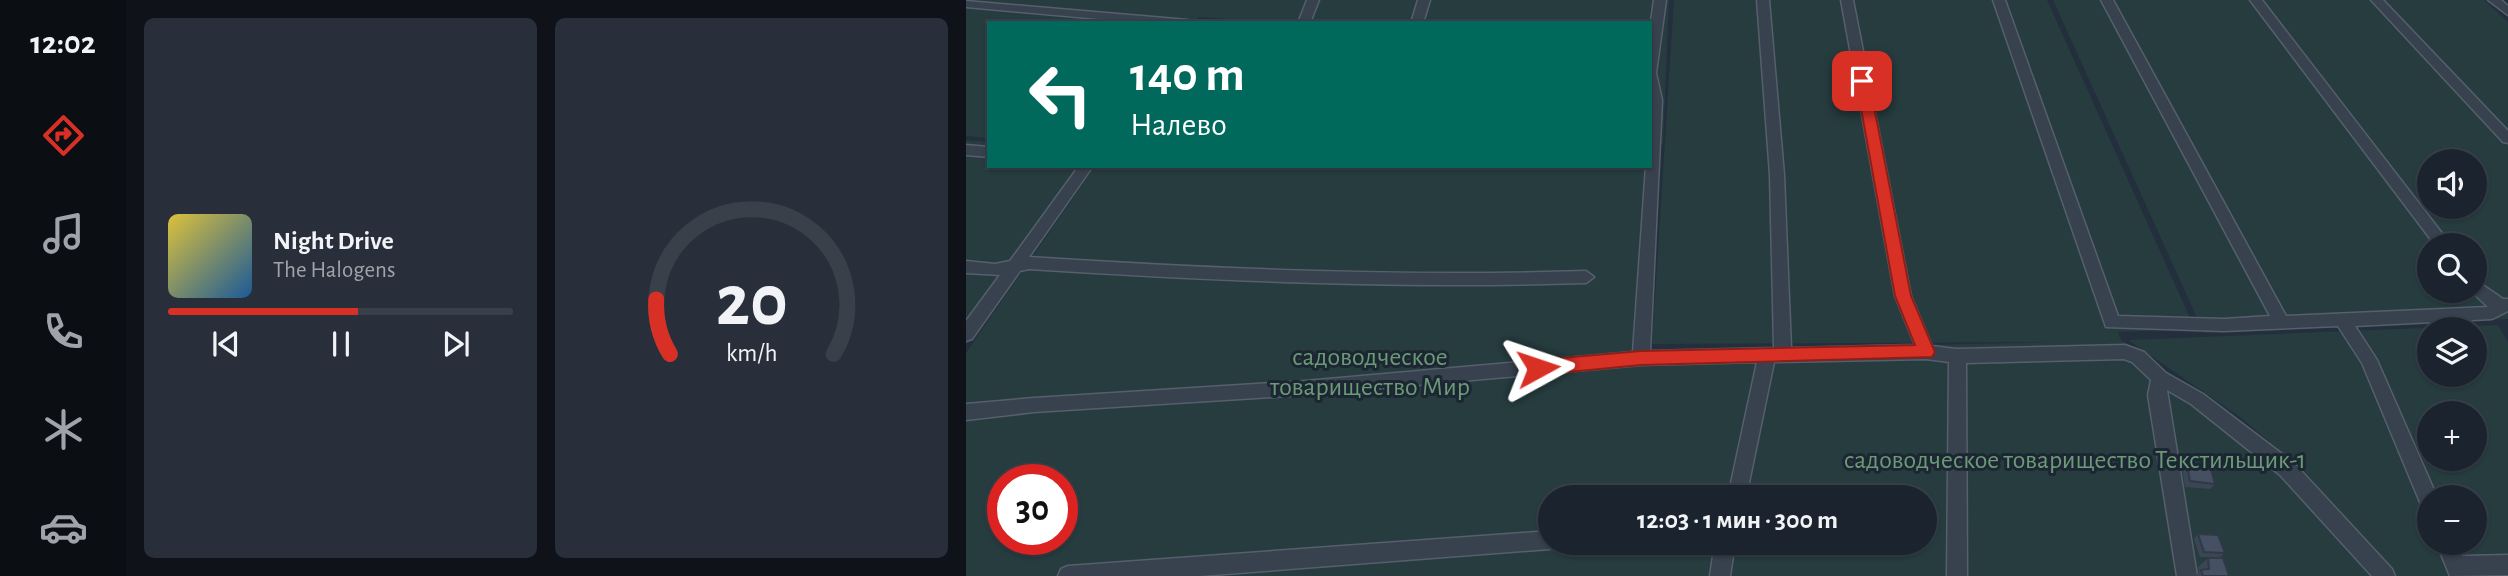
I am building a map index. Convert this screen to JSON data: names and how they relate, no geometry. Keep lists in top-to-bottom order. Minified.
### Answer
{"parks":["садоводческое товарищество Мир","садоводческое товарищество Текстильщик-1"],"page":{"tabs":"12:02","turn":["140 m","Налево"],"map_buttons":["+","−"],"song":["Night Drive","The Halogens"],"limit":"30","trip":"12:03 · 1 мин · 300 m","gauge":["20","km/h"]}}
